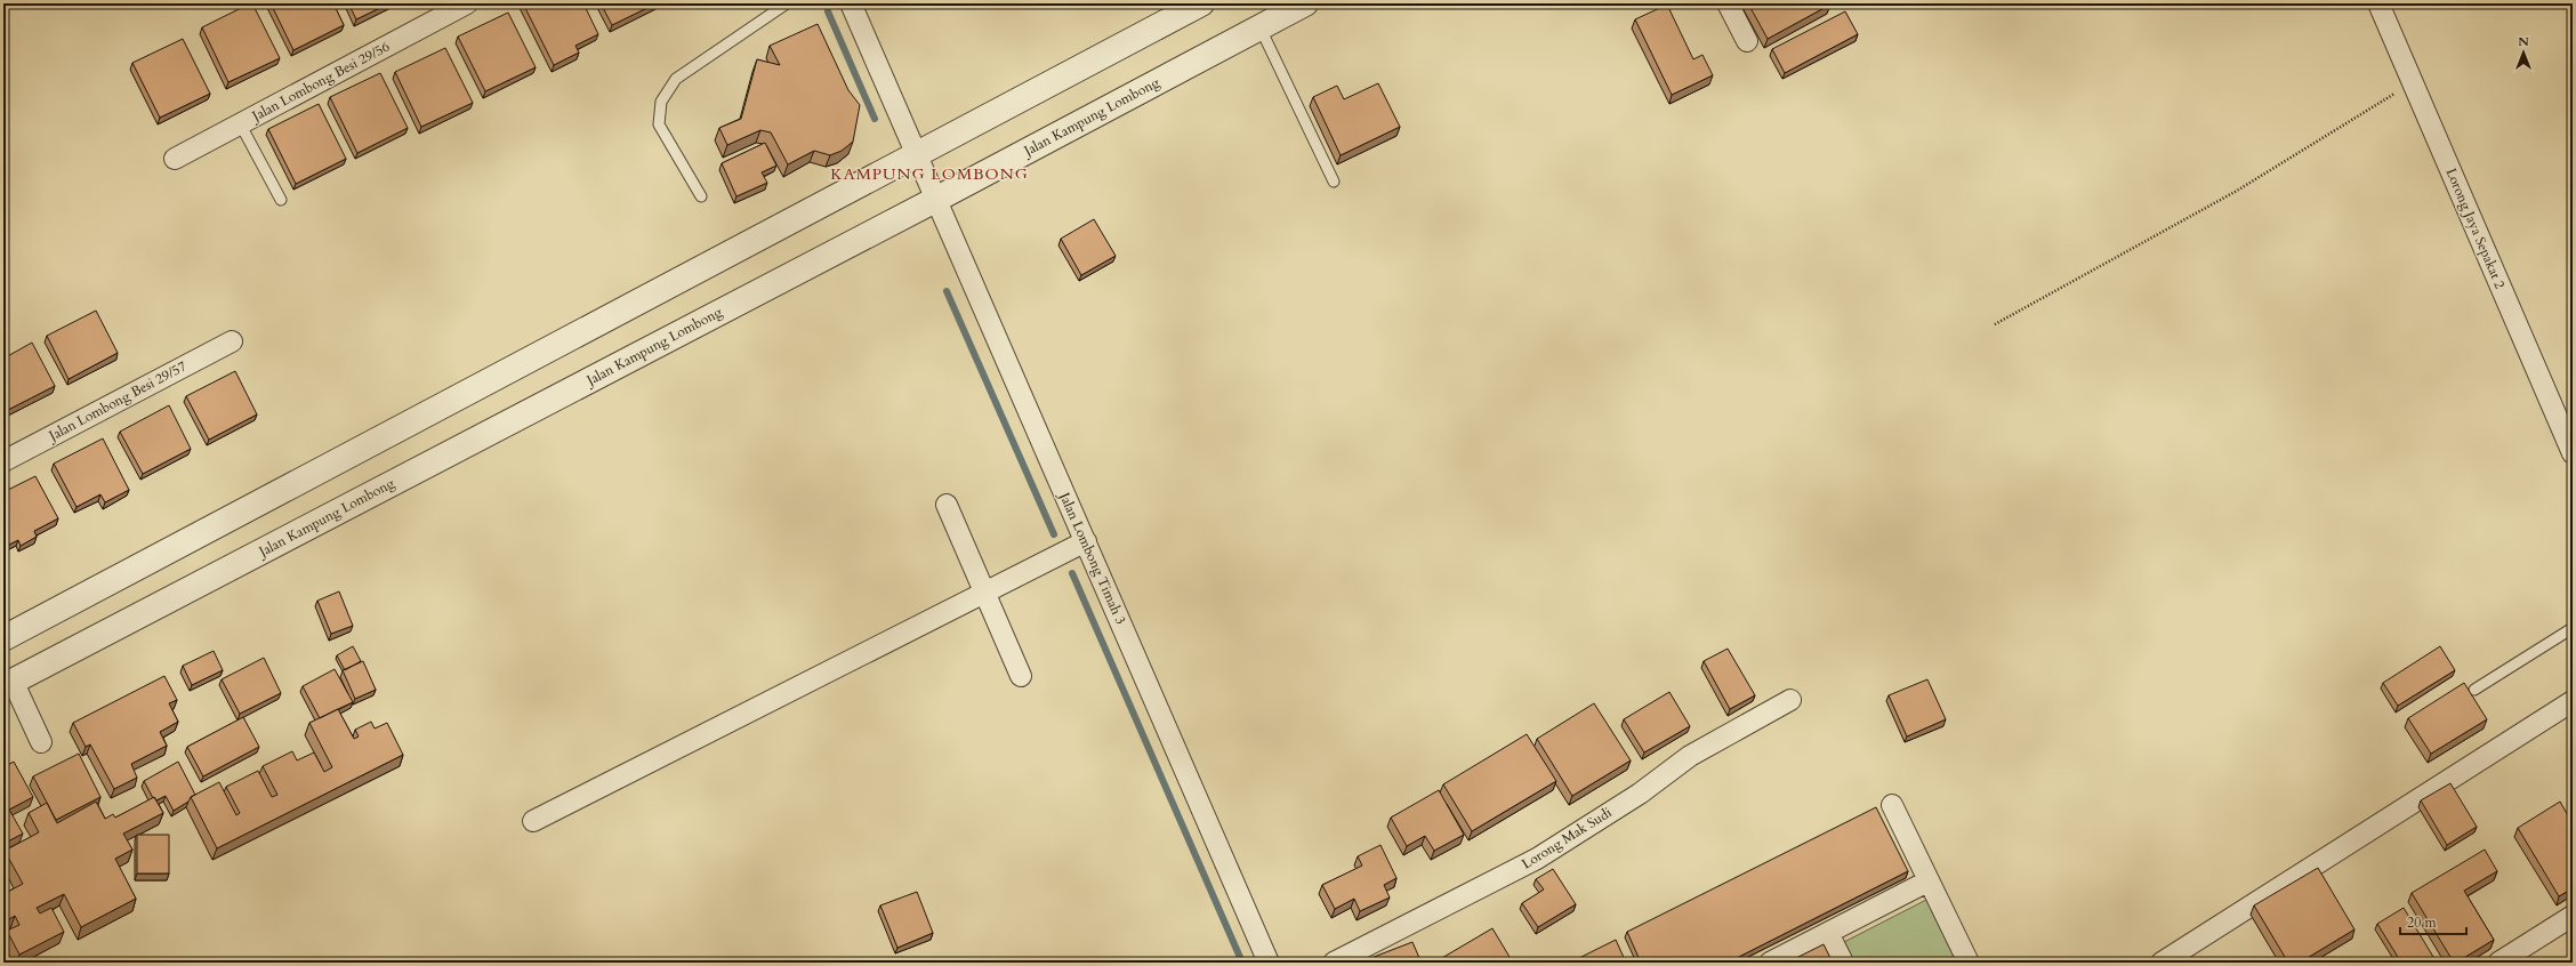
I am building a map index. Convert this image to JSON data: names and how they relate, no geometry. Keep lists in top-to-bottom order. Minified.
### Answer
{"streets":{"street":["Jalan Lombong Besi 29/56","Jalan Kampung Lombong","Lorong Jaya Sepakat 2","Jalan Lombong Besi 29/57","Jalan Lombong Timah 3","Lorong Mak Sudi"]},"crossings":[["Jalan Kampung Lombong","Jalan Lombong Timah 3"]],"districts":["KAMPUNG LOMBONG"],"scale_bar":"20 m","north":"top"}
